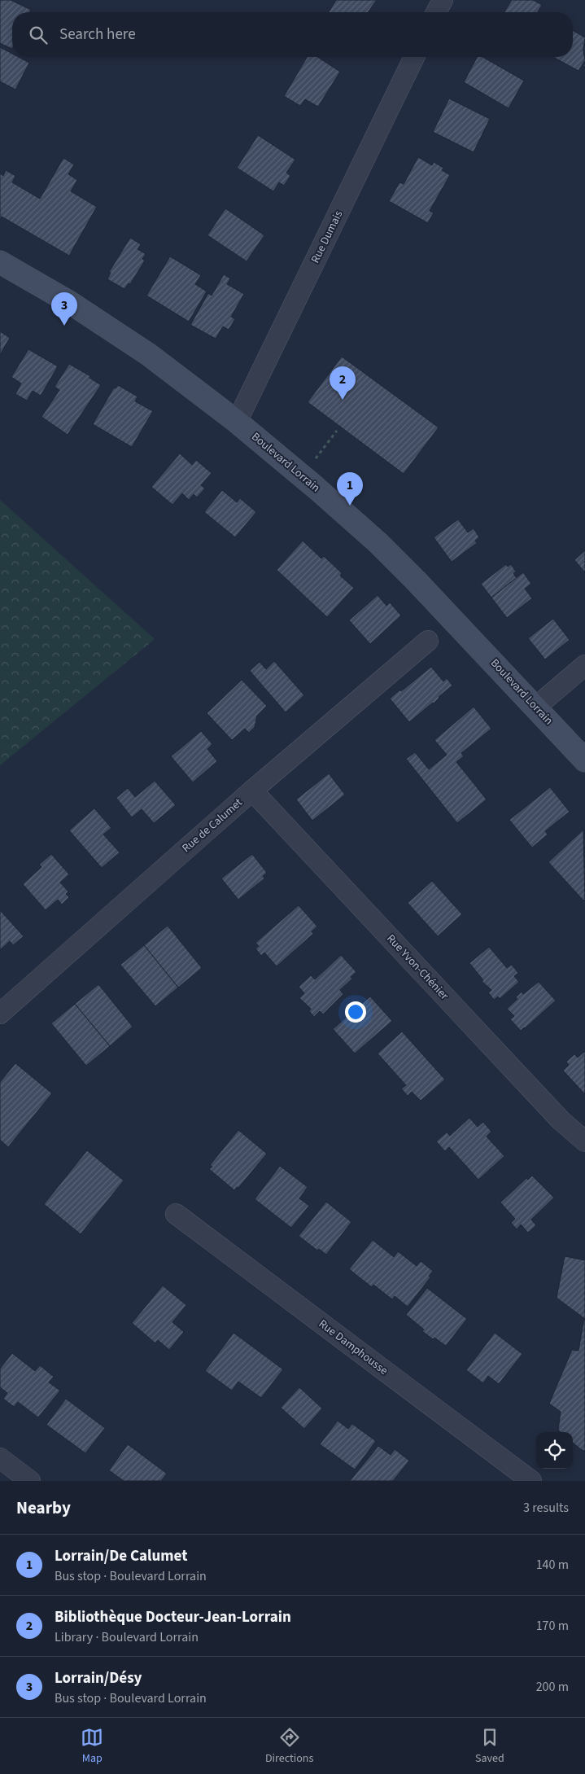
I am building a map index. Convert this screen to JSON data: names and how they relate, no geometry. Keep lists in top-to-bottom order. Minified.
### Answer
{"streets":{"main road":["Boulevard Lorrain"],"street":["Rue Dumais","Rue de Calumet","Rue Yvon-Chénier","Rue Damphousse"]},"crossings":[["Rue Dumais","Boulevard Lorrain"],["Rue de Calumet","Rue Yvon-Chénier"]],"page":{"search":"Search here","pins":["3","2","1"],"heading":["Nearby","3 results"],"list":[{"mark":"1","name":"Lorrain/De Calumet","note":"Bus stop · Boulevard Lorrain","value":"140 m"},{"mark":"2","name":"Bibliothèque Docteur-Jean-Lorrain","note":"Library · Boulevard Lorrain","value":"170 m"},{"mark":"3","name":"Lorrain/Désy","note":"Bus stop · Boulevard Lorrain","value":"200 m"}],"nav":["Map","Directions","Saved"]}}
